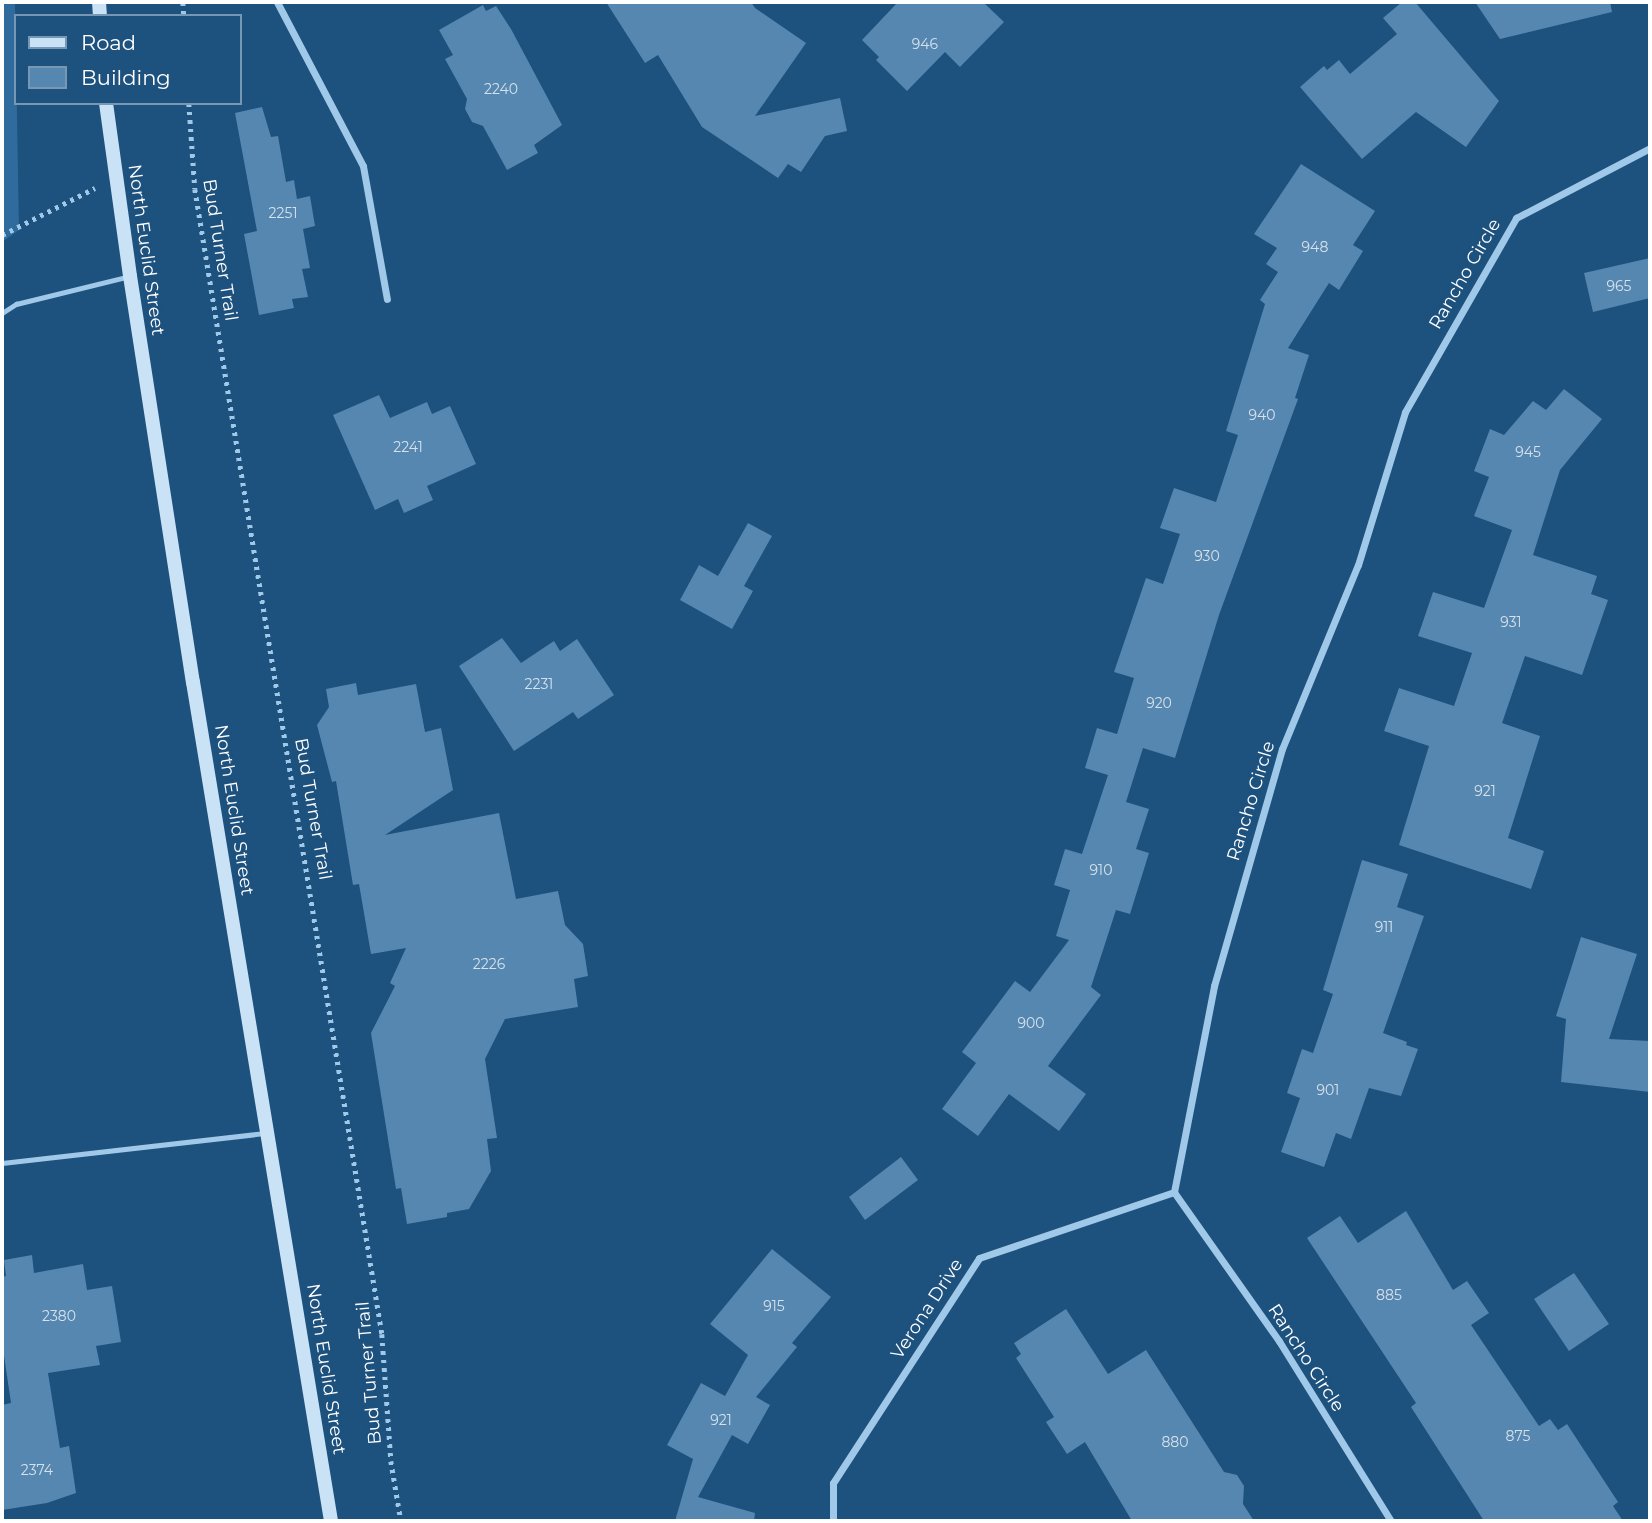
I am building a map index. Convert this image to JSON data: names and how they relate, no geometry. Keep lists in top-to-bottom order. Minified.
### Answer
{"streets":{"main road":["North Euclid Street"],"street":["Rancho Circle","Verona Drive"],"path":["Bud Turner Trail"]},"crossings":[["Rancho Circle","Verona Drive"]],"house_numbers":["946","2240","2251","948","965","940","2241","945","930","931","2231","920","921","910","911","2226","900","901","885","915","2380","921","875","880","2374"],"legend":["Road","Building"]}
